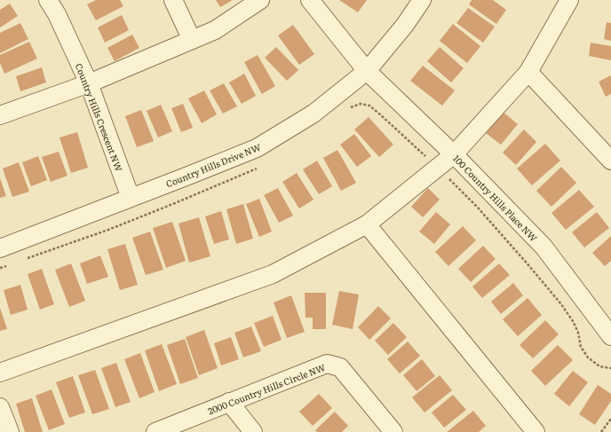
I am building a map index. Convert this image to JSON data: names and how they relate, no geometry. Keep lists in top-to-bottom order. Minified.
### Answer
{"streets":{"street":["Country Hills Crescent NW","Country Hills Drive NW","100 Country Hills Place NW","2000 Country Hills Circle NW"]},"crossings":[["Country Hills Crescent NW","Country Hills Drive NW"],["Country Hills Drive NW","100 Country Hills Place NW"]]}
